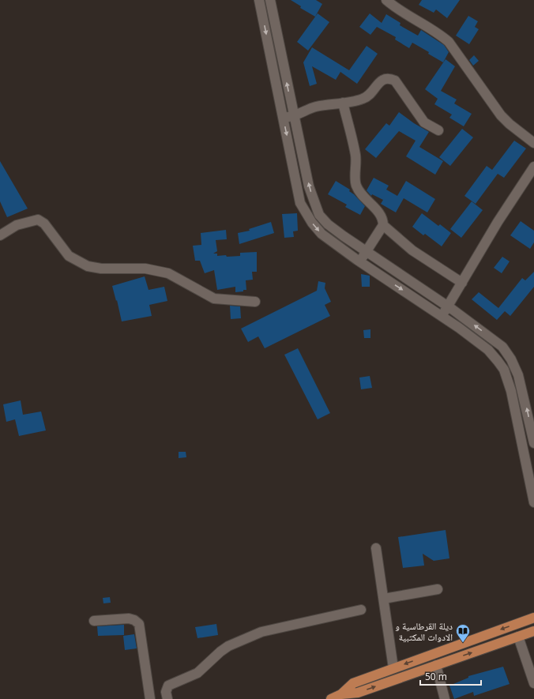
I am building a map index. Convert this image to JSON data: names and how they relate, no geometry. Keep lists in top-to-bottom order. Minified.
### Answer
{"places":{"library":["ديلة القرطاسية و الادوات المكتبية"]},"scale_bar":"50 m"}
